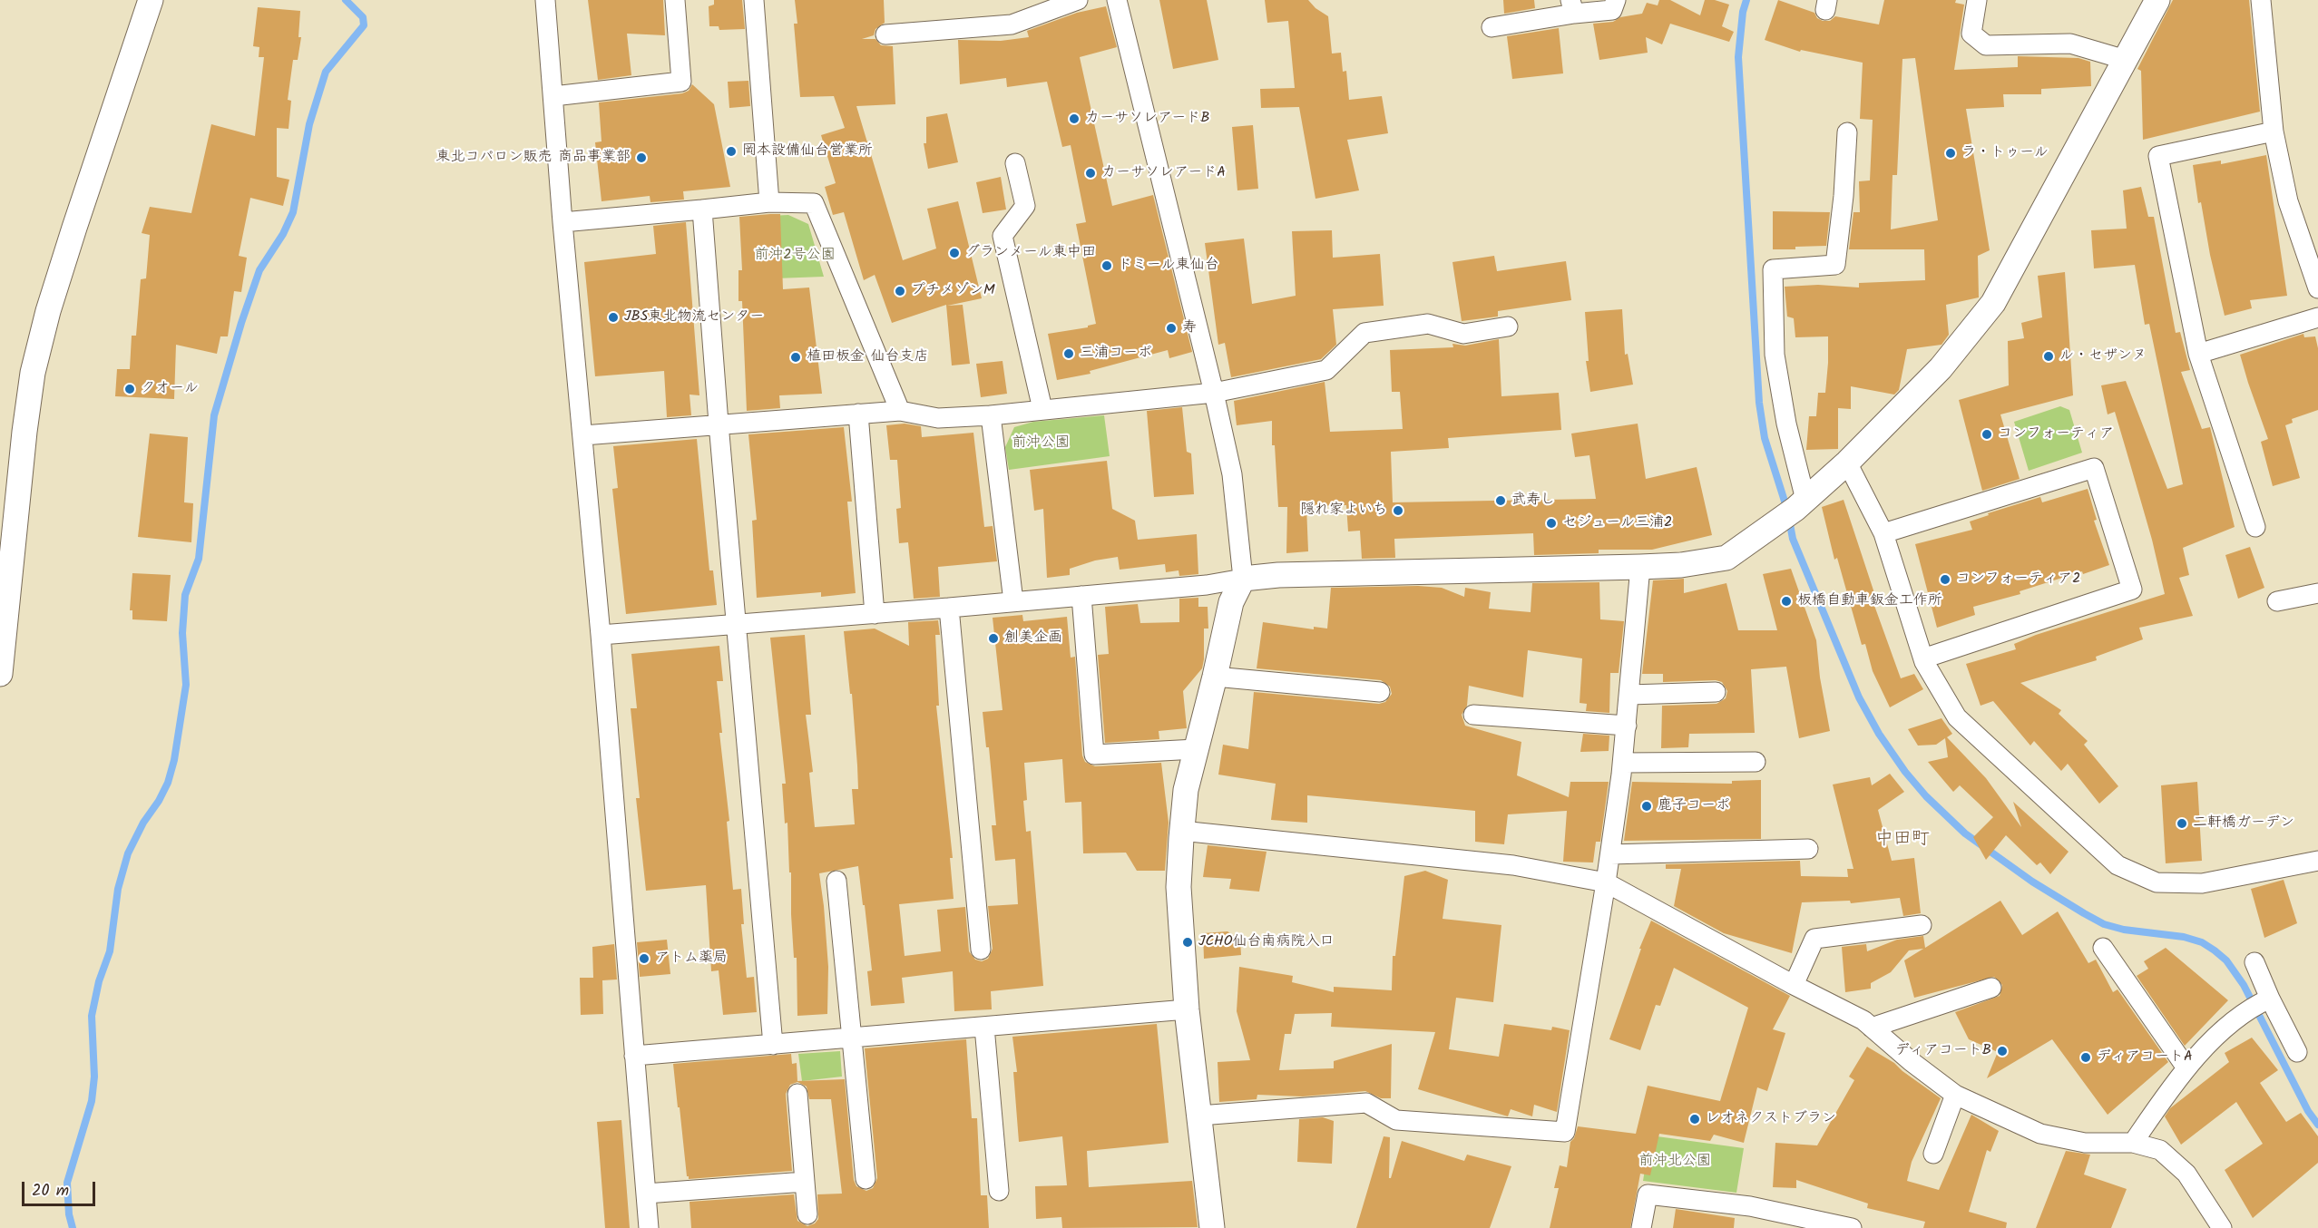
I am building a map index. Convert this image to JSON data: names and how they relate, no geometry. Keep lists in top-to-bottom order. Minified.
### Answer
{"districts":["中田町"],"parks":["前沖2号公園","前沖公園","前沖北公園"],"places":["カーサソレアードB","岡本設備仙台営業所","ラ・トゥール","東北コパロン販売 商品事業部","カーサソレアードA","グランメール東中田","ドミール東仙台","プチメゾンM","JBS東北物流センター","寿","三浦コーポ","ル・セザンヌ","植田板金 仙台支店","クオール","コンフォーティア","武寿し","隠れ家よいち","セジュール三浦2","コンフォーティア2","板橋自動車鈑金工作所","創美企画","鹿子コーポ","二軒橋ガーデン","JCHO仙台南病院入口","アトム薬局","ディアコートB","ディアコートA","レオネクストブラン"],"scale_bar":"20 m"}
